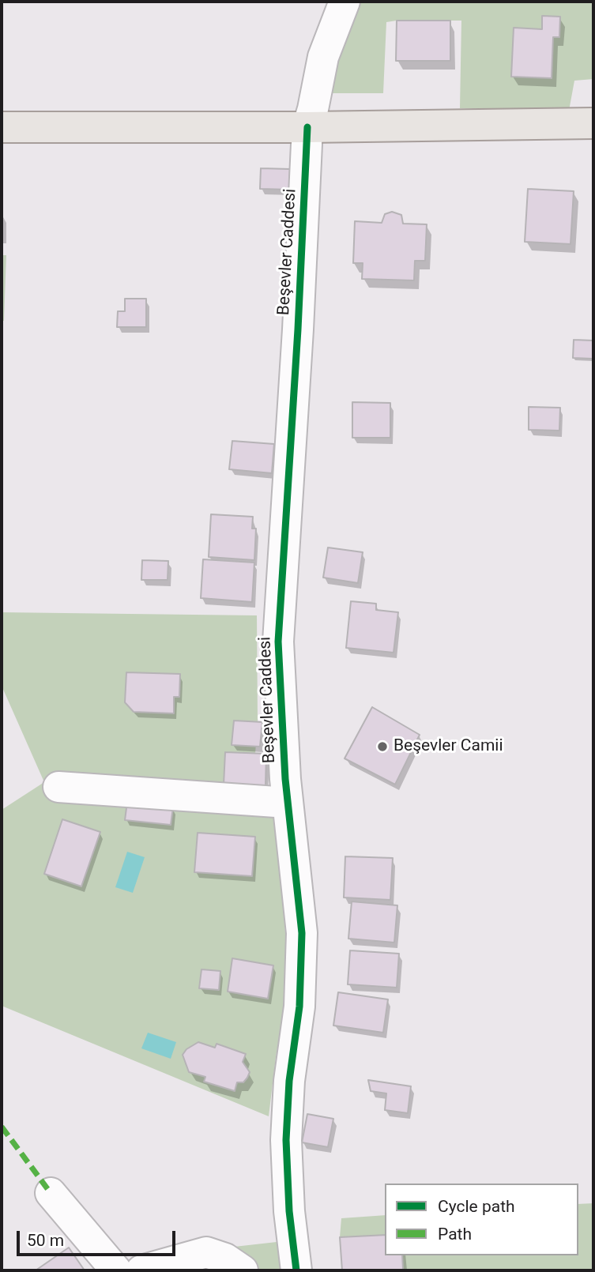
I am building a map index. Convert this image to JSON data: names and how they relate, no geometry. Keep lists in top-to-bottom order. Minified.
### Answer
{"streets":{"street":["Beşevler Caddesi"]},"places":["Beşevler Camii"],"legend":["Cycle path","Path"],"scale_bar":"50 m"}
